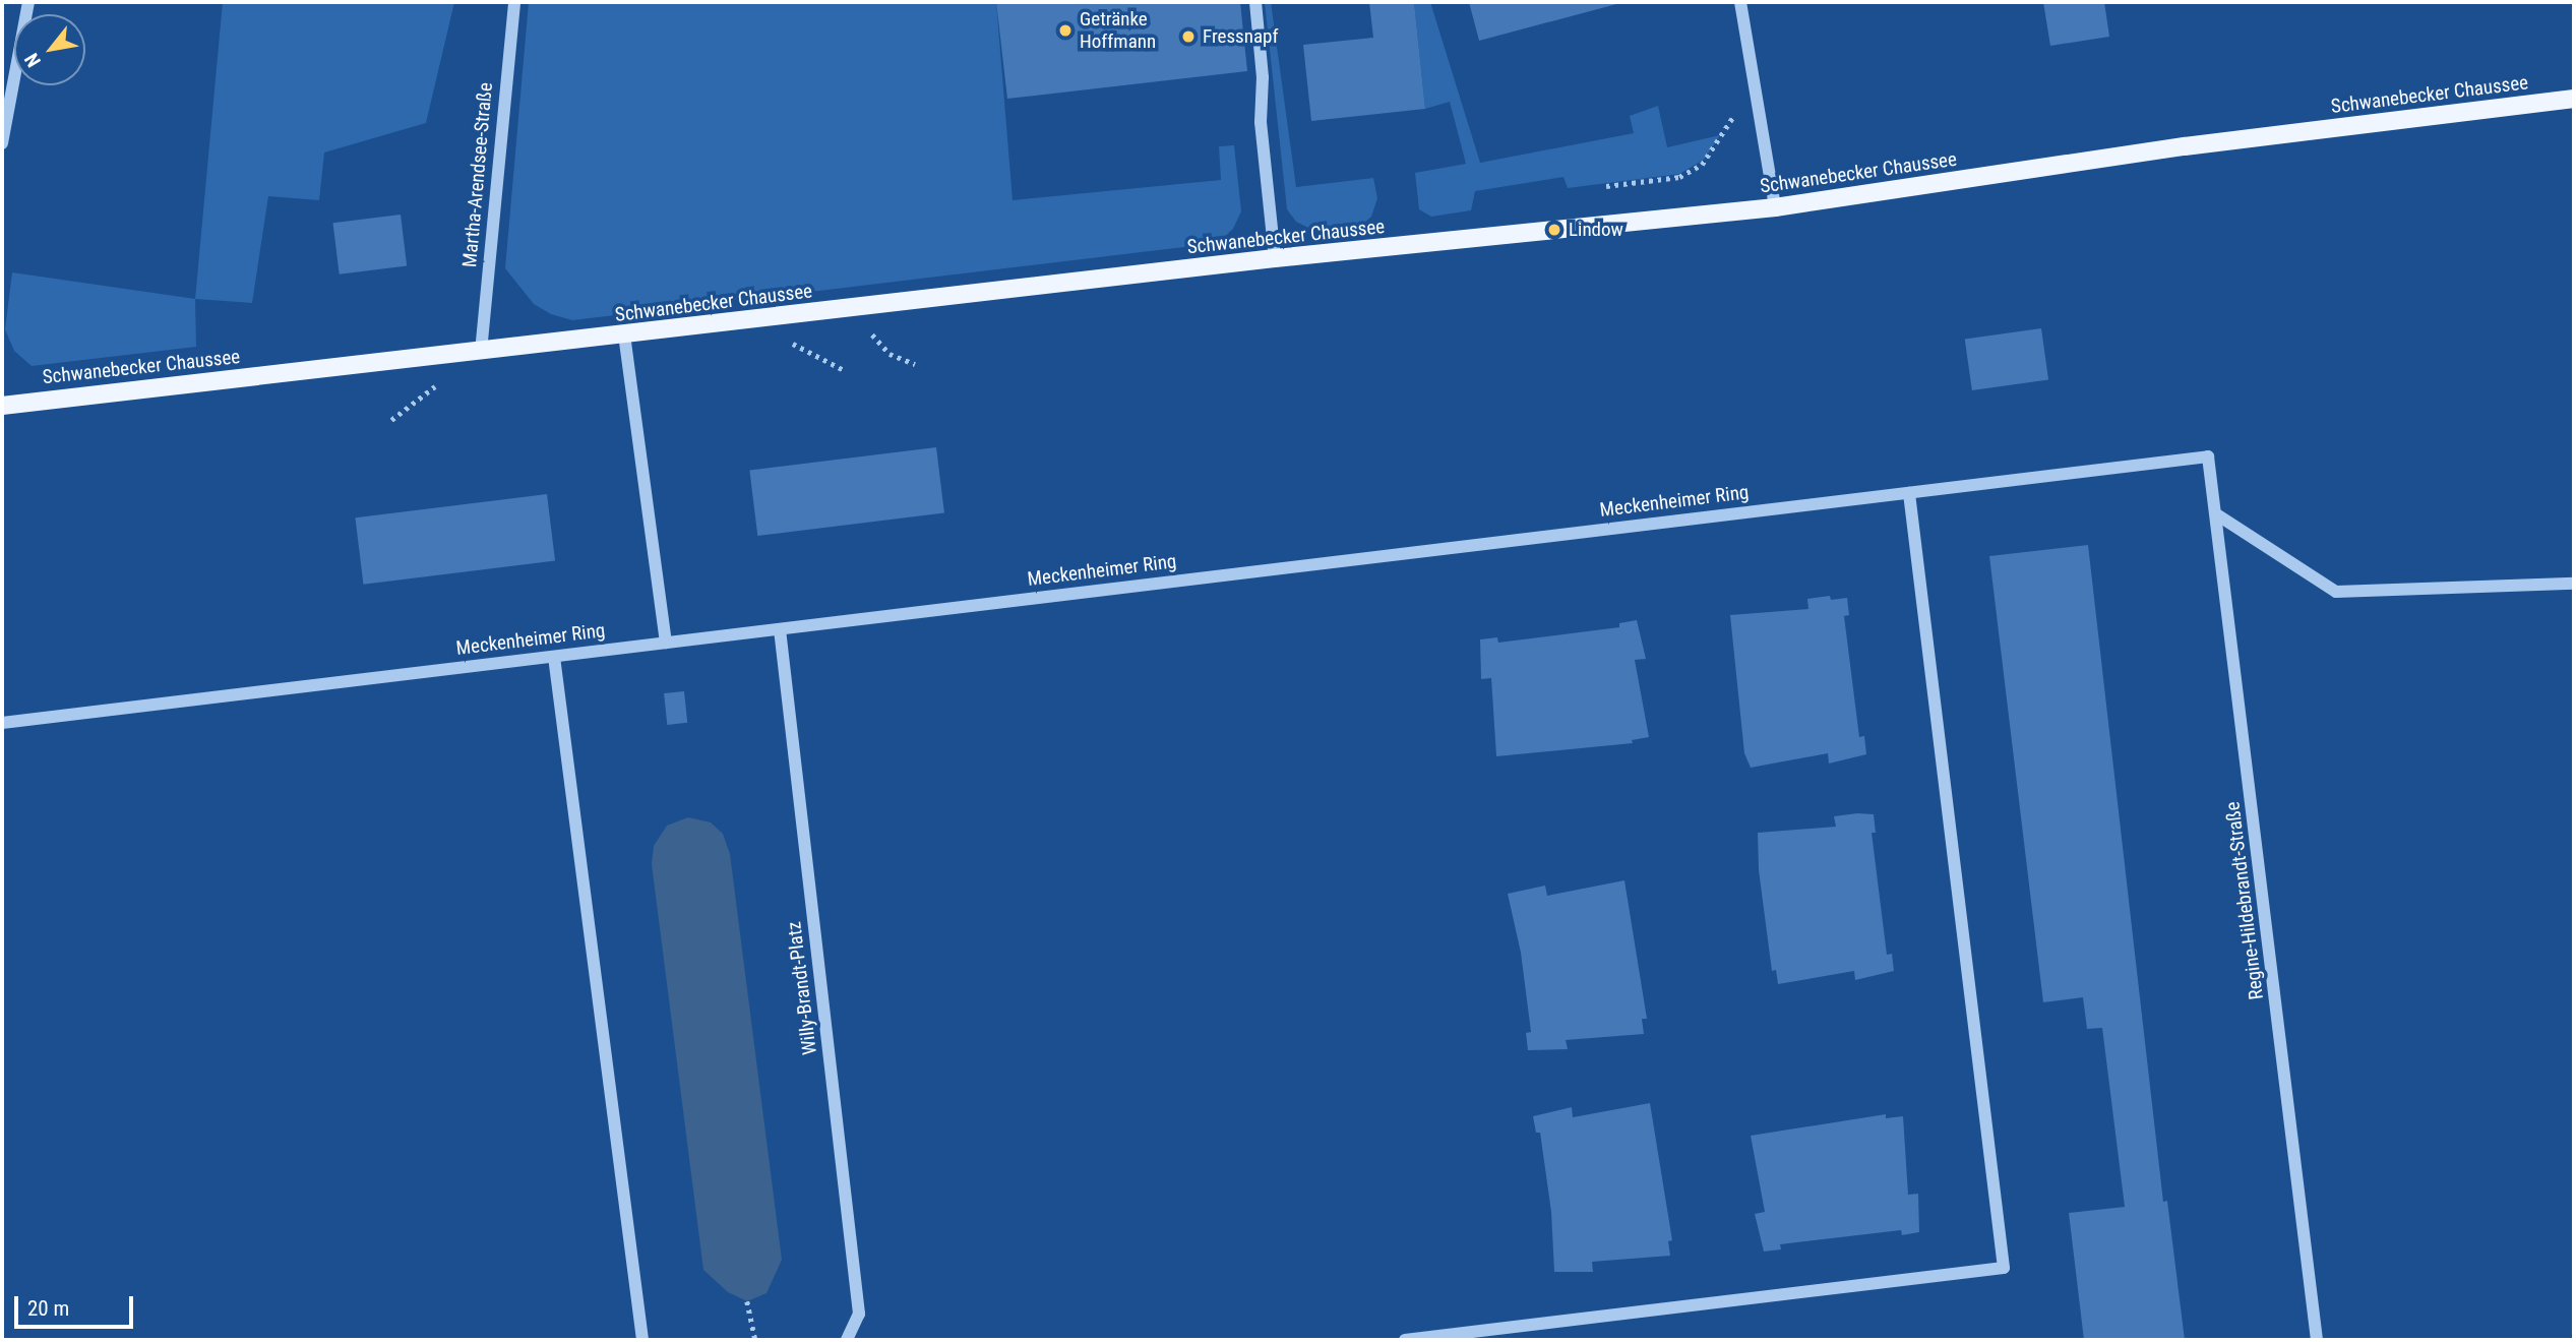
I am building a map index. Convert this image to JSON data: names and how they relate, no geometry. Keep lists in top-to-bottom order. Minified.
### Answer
{"streets":{"main road":["Schwanebecker Chaussee"],"street":["Martha-Arendsee-Straße","Meckenheimer Ring","Regine-Hildebrandt-Straße","Willy-Brandt-Platz"]},"crossings":[["Schwanebecker Chaussee","Martha-Arendsee-Straße"],["Meckenheimer Ring","Regine-Hildebrandt-Straße"],["Meckenheimer Ring","Willy-Brandt-Platz"]],"places":["Getränke Hoffmann","Fressnapf","Lindow"],"scale_bar":"20 m","north":"bottom left"}
